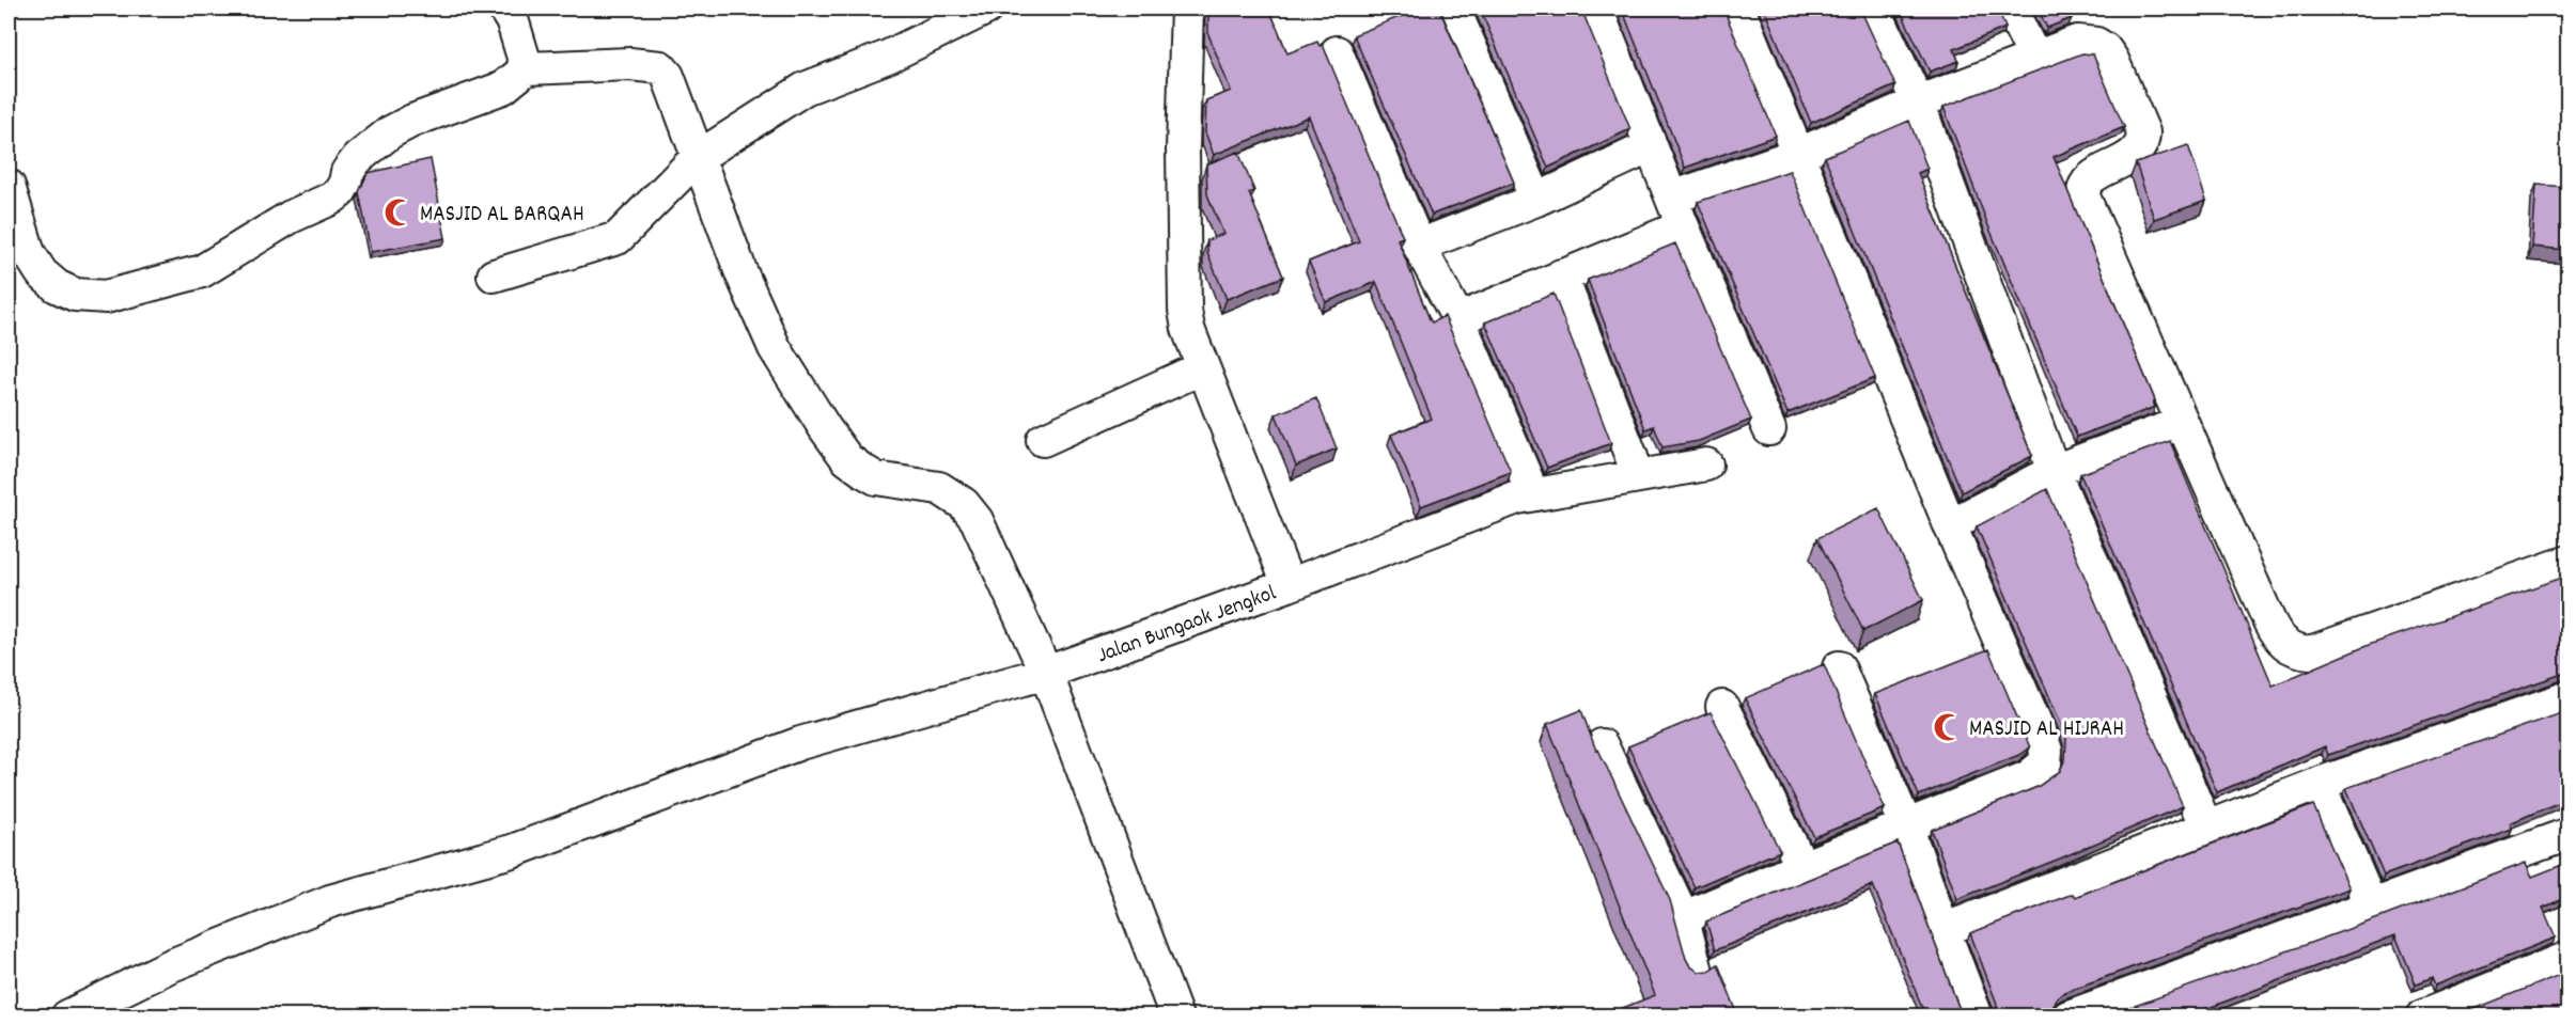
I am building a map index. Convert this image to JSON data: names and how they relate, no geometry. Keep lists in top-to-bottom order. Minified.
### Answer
{"streets":{"street":["Jalan Bungaok Jengkol"]},"places":{"mosque":["MASJID AL BARQAH","MASJID AL HIJRAH"]}}
